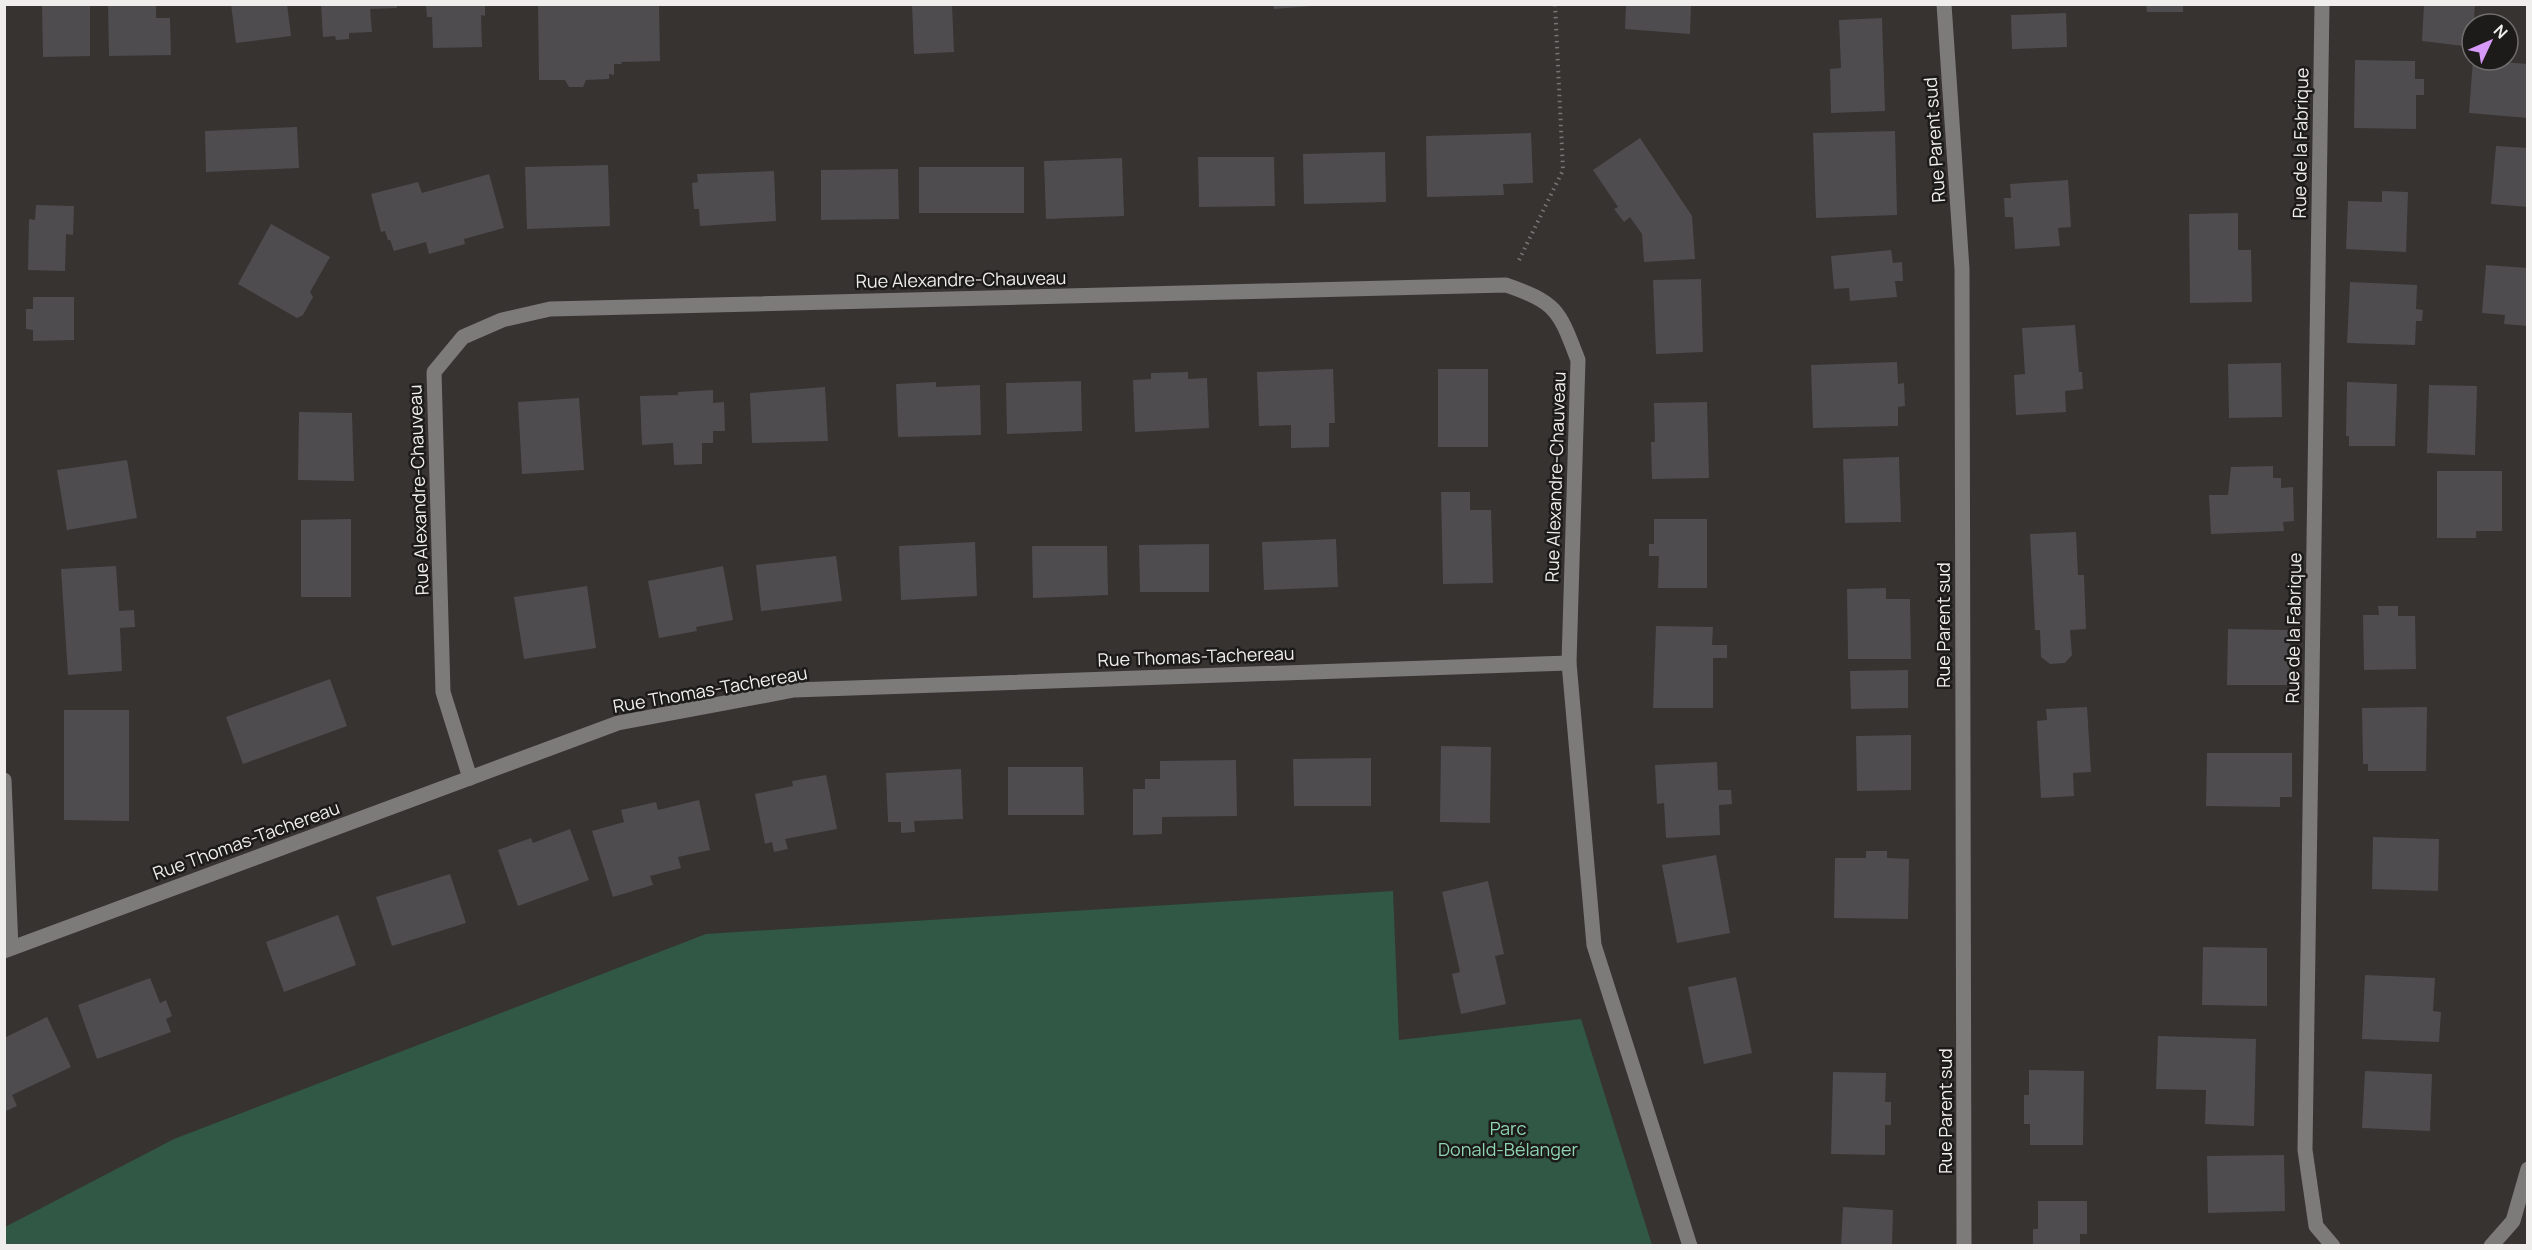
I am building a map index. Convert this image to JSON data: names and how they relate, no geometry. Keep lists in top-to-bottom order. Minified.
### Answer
{"streets":{"street":["Rue Parent sud","Rue de la Fabrique","Rue Alexandre-Chauveau","Rue Thomas-Tachereau"]},"crossings":[["Rue Alexandre-Chauveau","Rue Thomas-Tachereau"]],"parks":["Parc Donald-Bélanger"],"north":"top right"}
